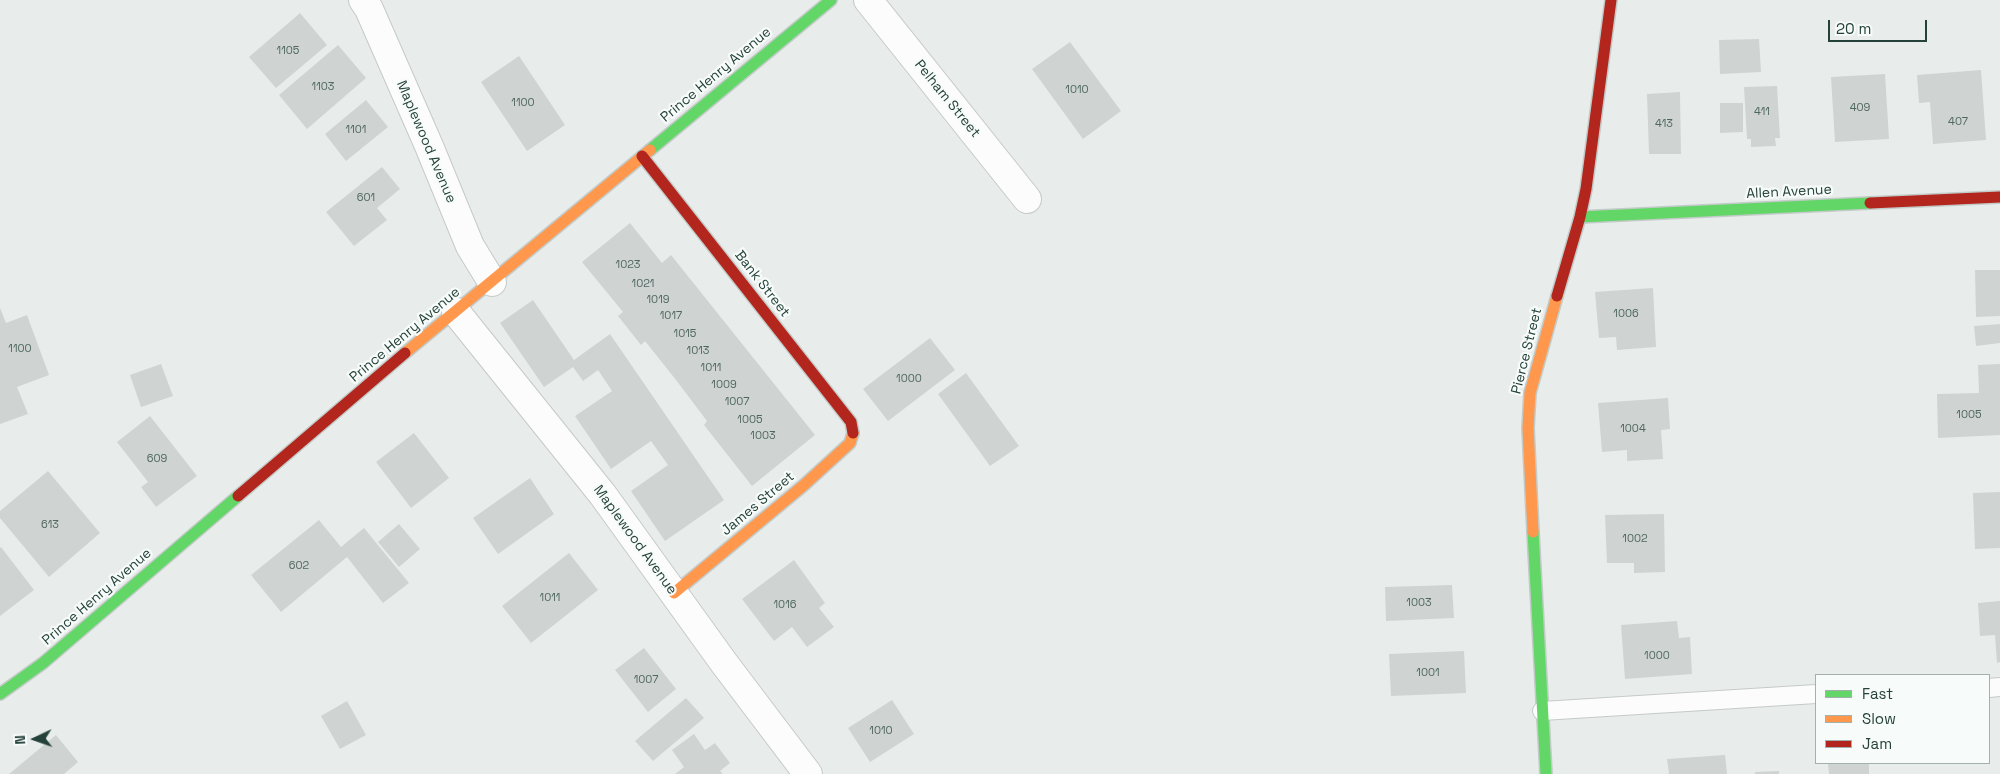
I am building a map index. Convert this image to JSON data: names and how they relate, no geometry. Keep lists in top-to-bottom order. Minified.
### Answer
{"streets":{"street":["Prince Henry Avenue","Pelham Street","Maplewood Avenue","Allen Avenue","Bank Street","Pierce Street","James Street"]},"crossings":[["Prince Henry Avenue","Maplewood Avenue"],["Prince Henry Avenue","Bank Street"],["Maplewood Avenue","James Street"],["Allen Avenue","Pierce Street"],["Bank Street","James Street"]],"house_numbers":["1105","1103","1010","1100","409","411","407","413","1101","601","1023","1021","1019","1006","1017","1015","1100","1013","1011","1000","1009","1007","1005","1005","1004","1003","609","613","1002","602","1011","1003","1016","1000","1001","1007","1010"],"legend":["Fast","Slow","Jam"],"scale_bar":"20 m","north":"left"}
